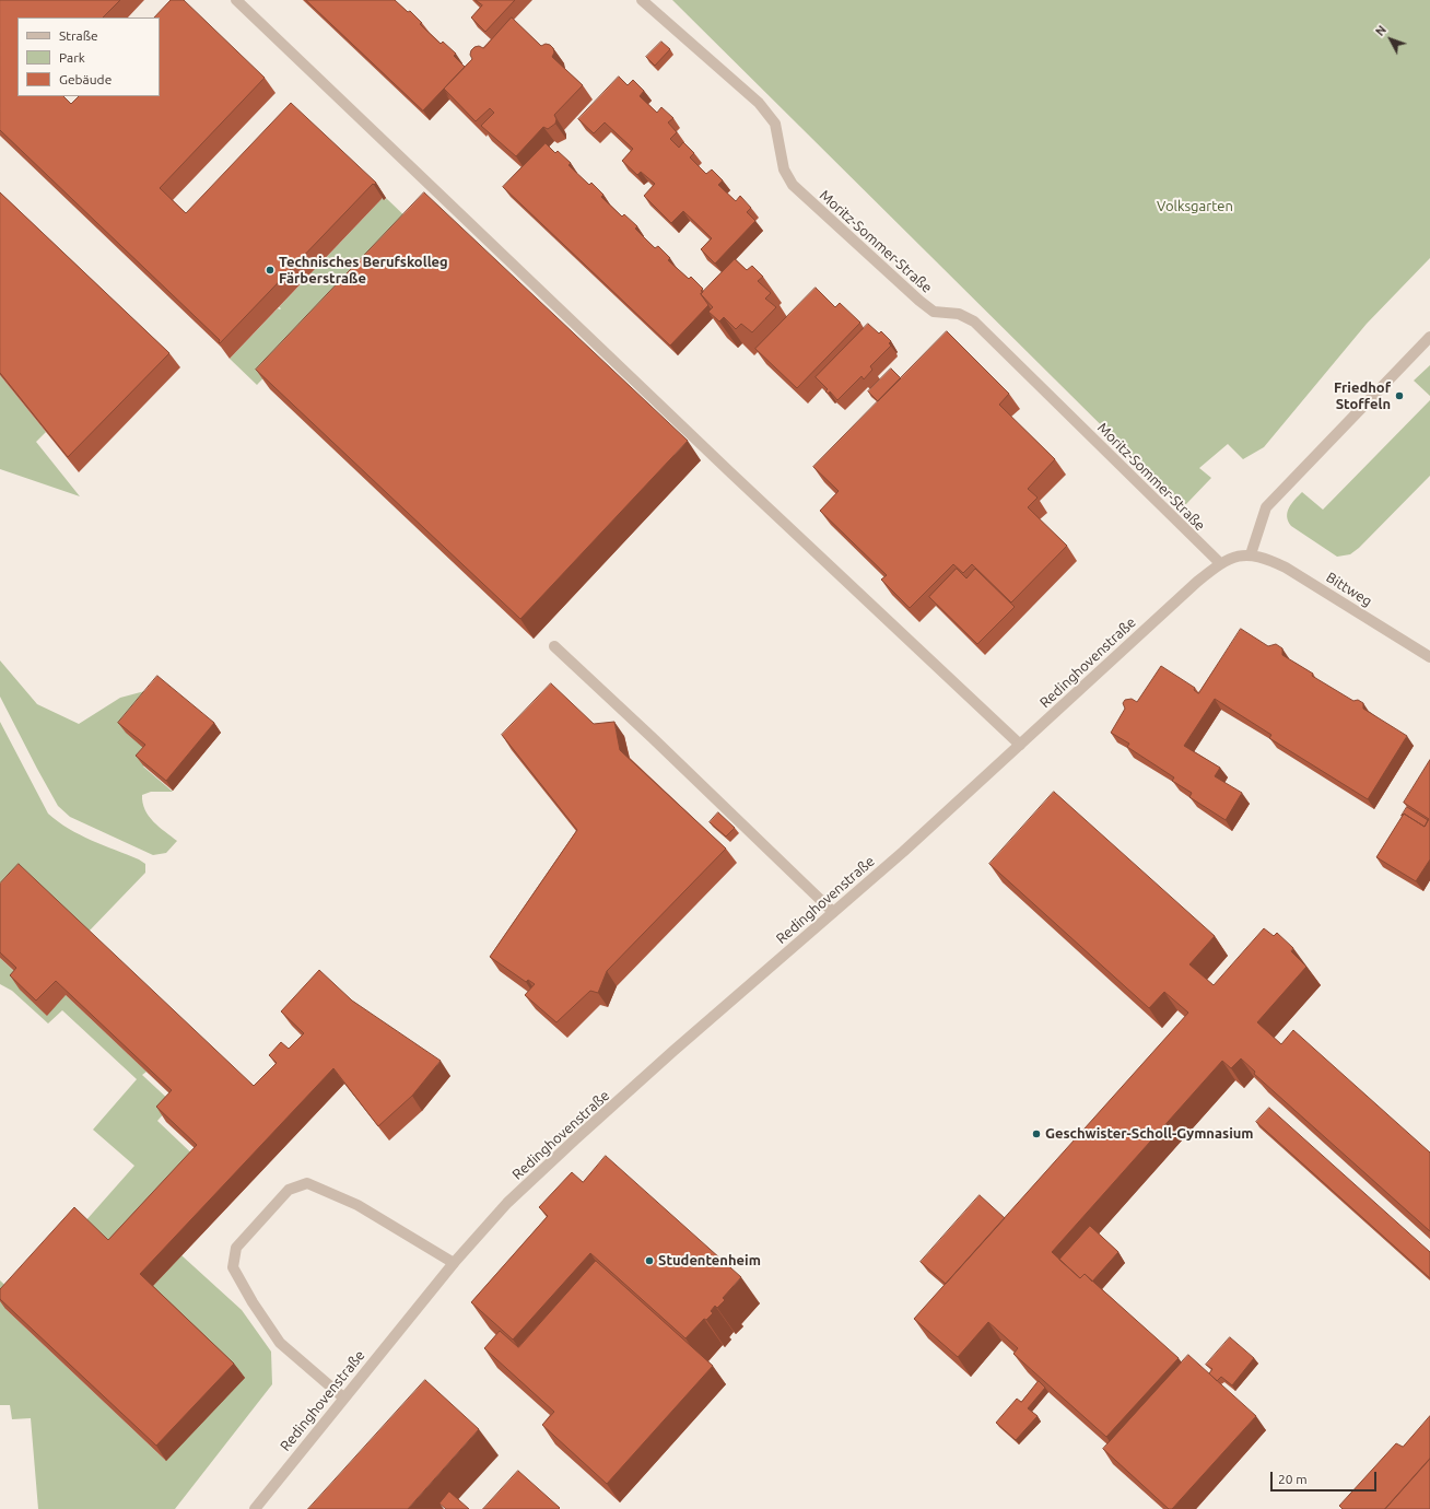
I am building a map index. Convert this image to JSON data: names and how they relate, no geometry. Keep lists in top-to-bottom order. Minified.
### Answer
{"streets":{"street":["Moritz-Sommer-Straße","Bittweg","Redinghovenstraße"]},"crossings":[["Moritz-Sommer-Straße","Redinghovenstraße"],["Bittweg","Redinghovenstraße"]],"parks":["Volksgarten"],"places":["Technisches Berufskolleg Färberstraße","Friedhof Stoffeln","Geschwister-Scholl-Gymnasium","Studentenheim"],"legend":["Straße","Park","Gebäude"],"scale_bar":"20 m","north":"top left"}
